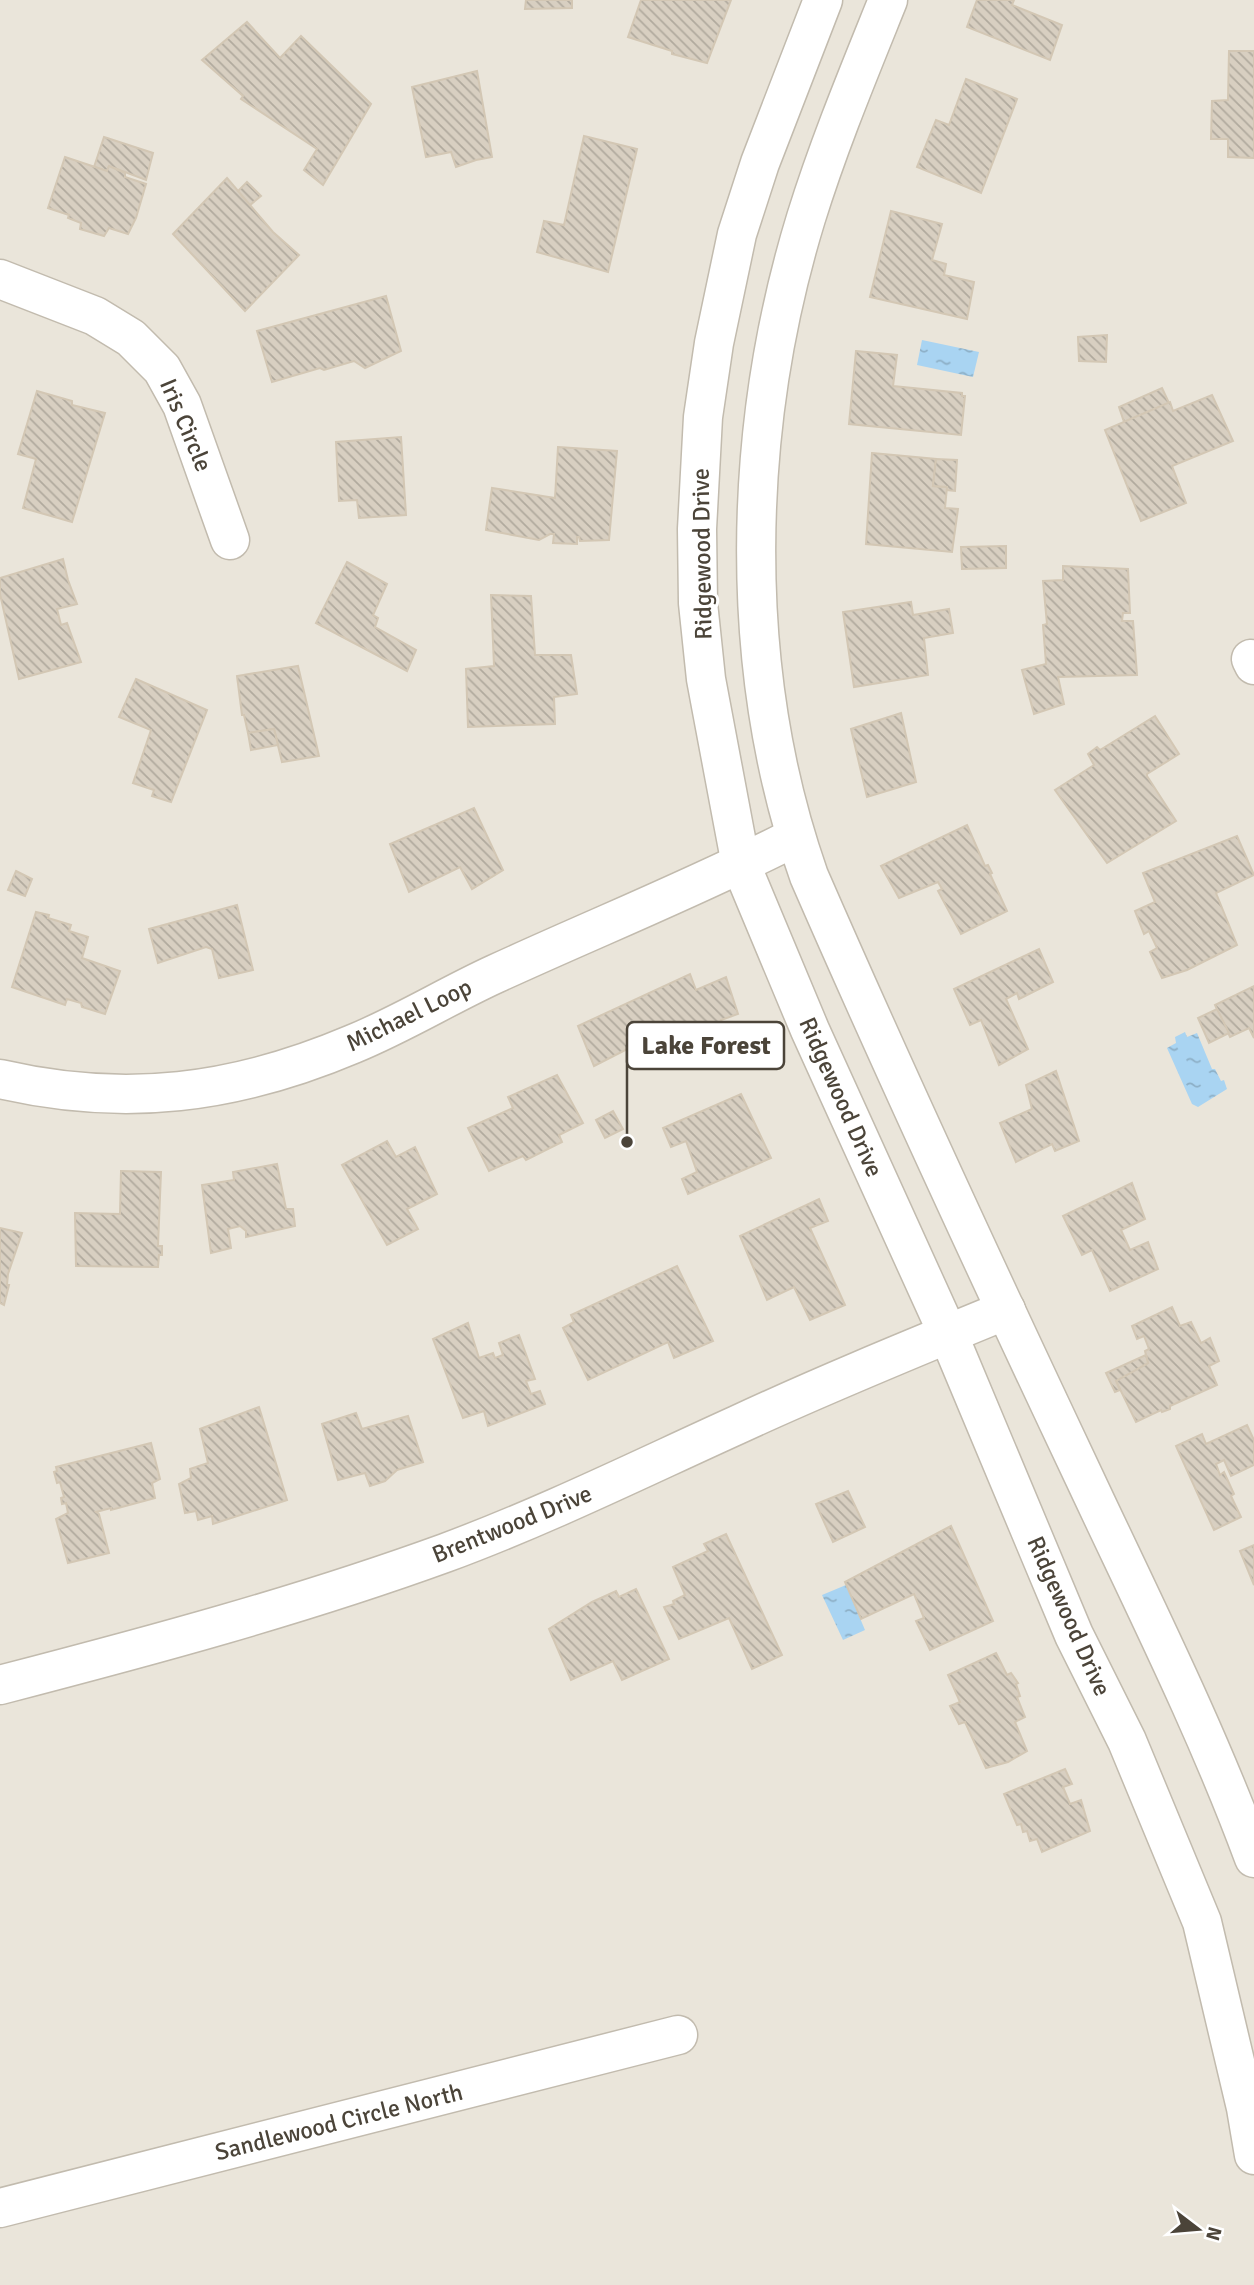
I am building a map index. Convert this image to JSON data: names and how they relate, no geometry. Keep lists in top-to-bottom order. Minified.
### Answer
{"streets":{"street":["Iris Circle","Ridgewood Drive","Michael Loop","Brentwood Drive","Sandlewood Circle North"]},"crossings":[["Ridgewood Drive","Michael Loop"],["Ridgewood Drive","Brentwood Drive"]],"places":["Lake Forest"],"north":"right"}
